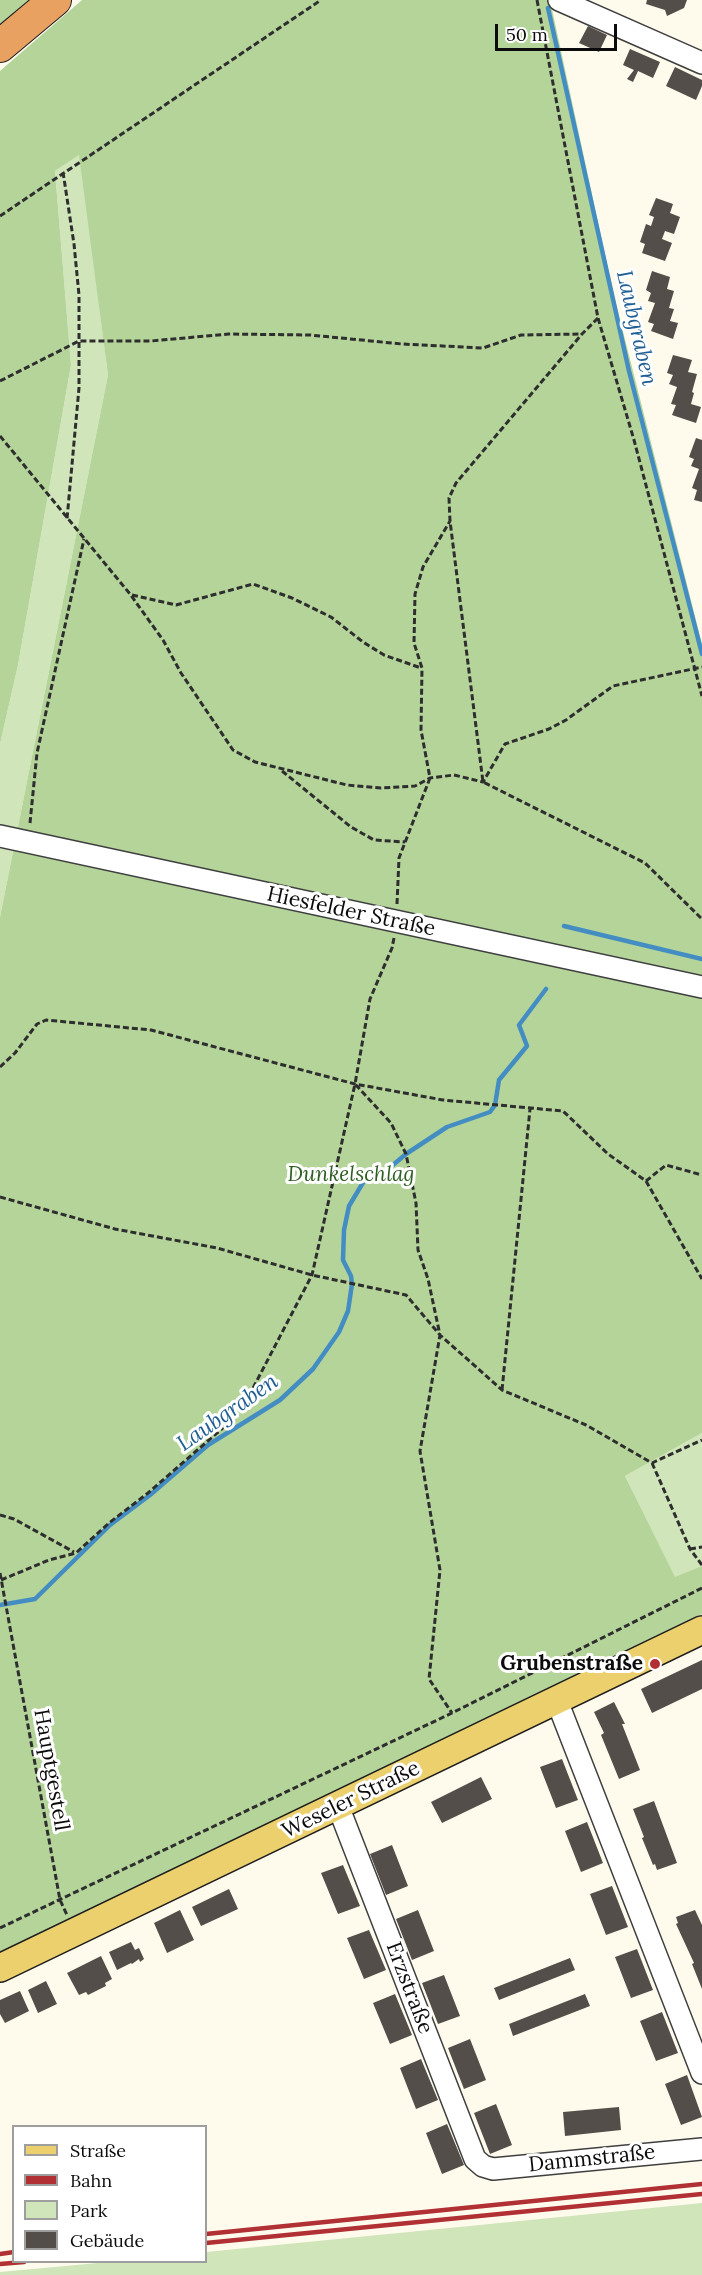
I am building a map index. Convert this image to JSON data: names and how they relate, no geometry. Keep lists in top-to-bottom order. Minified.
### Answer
{"streets":{"main road":["Weseler Straße"],"street":["Hiesfelder Straße","Erzstraße","Dammstraße"],"path":["Hauptgestell"]},"crossings":[["Hauptgestell","Weseler Straße"],["Weseler Straße","Erzstraße"],["Erzstraße","Dammstraße"]],"water":["Laubgraben"],"parks":["Dunkelschlag"],"places":["Grubenstraße"],"legend":["Straße","Bahn","Park","Gebäude"],"scale_bar":"50 m"}
